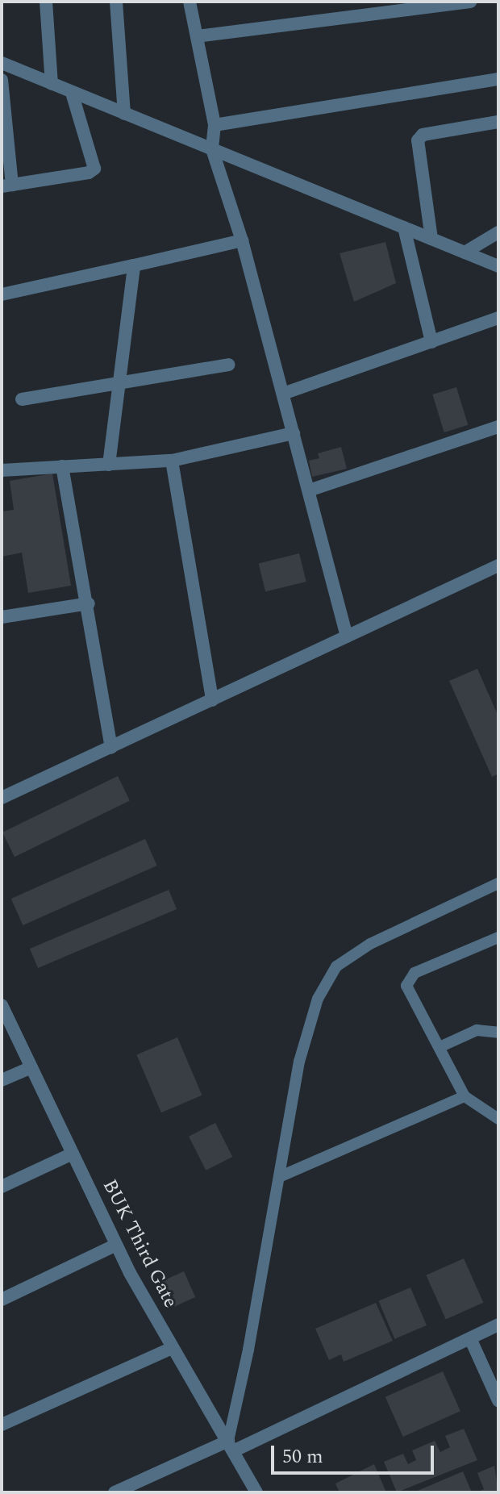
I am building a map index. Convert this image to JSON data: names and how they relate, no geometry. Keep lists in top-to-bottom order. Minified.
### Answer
{"streets":{"street":["BUK Third Gate"]},"scale_bar":"50 m"}
